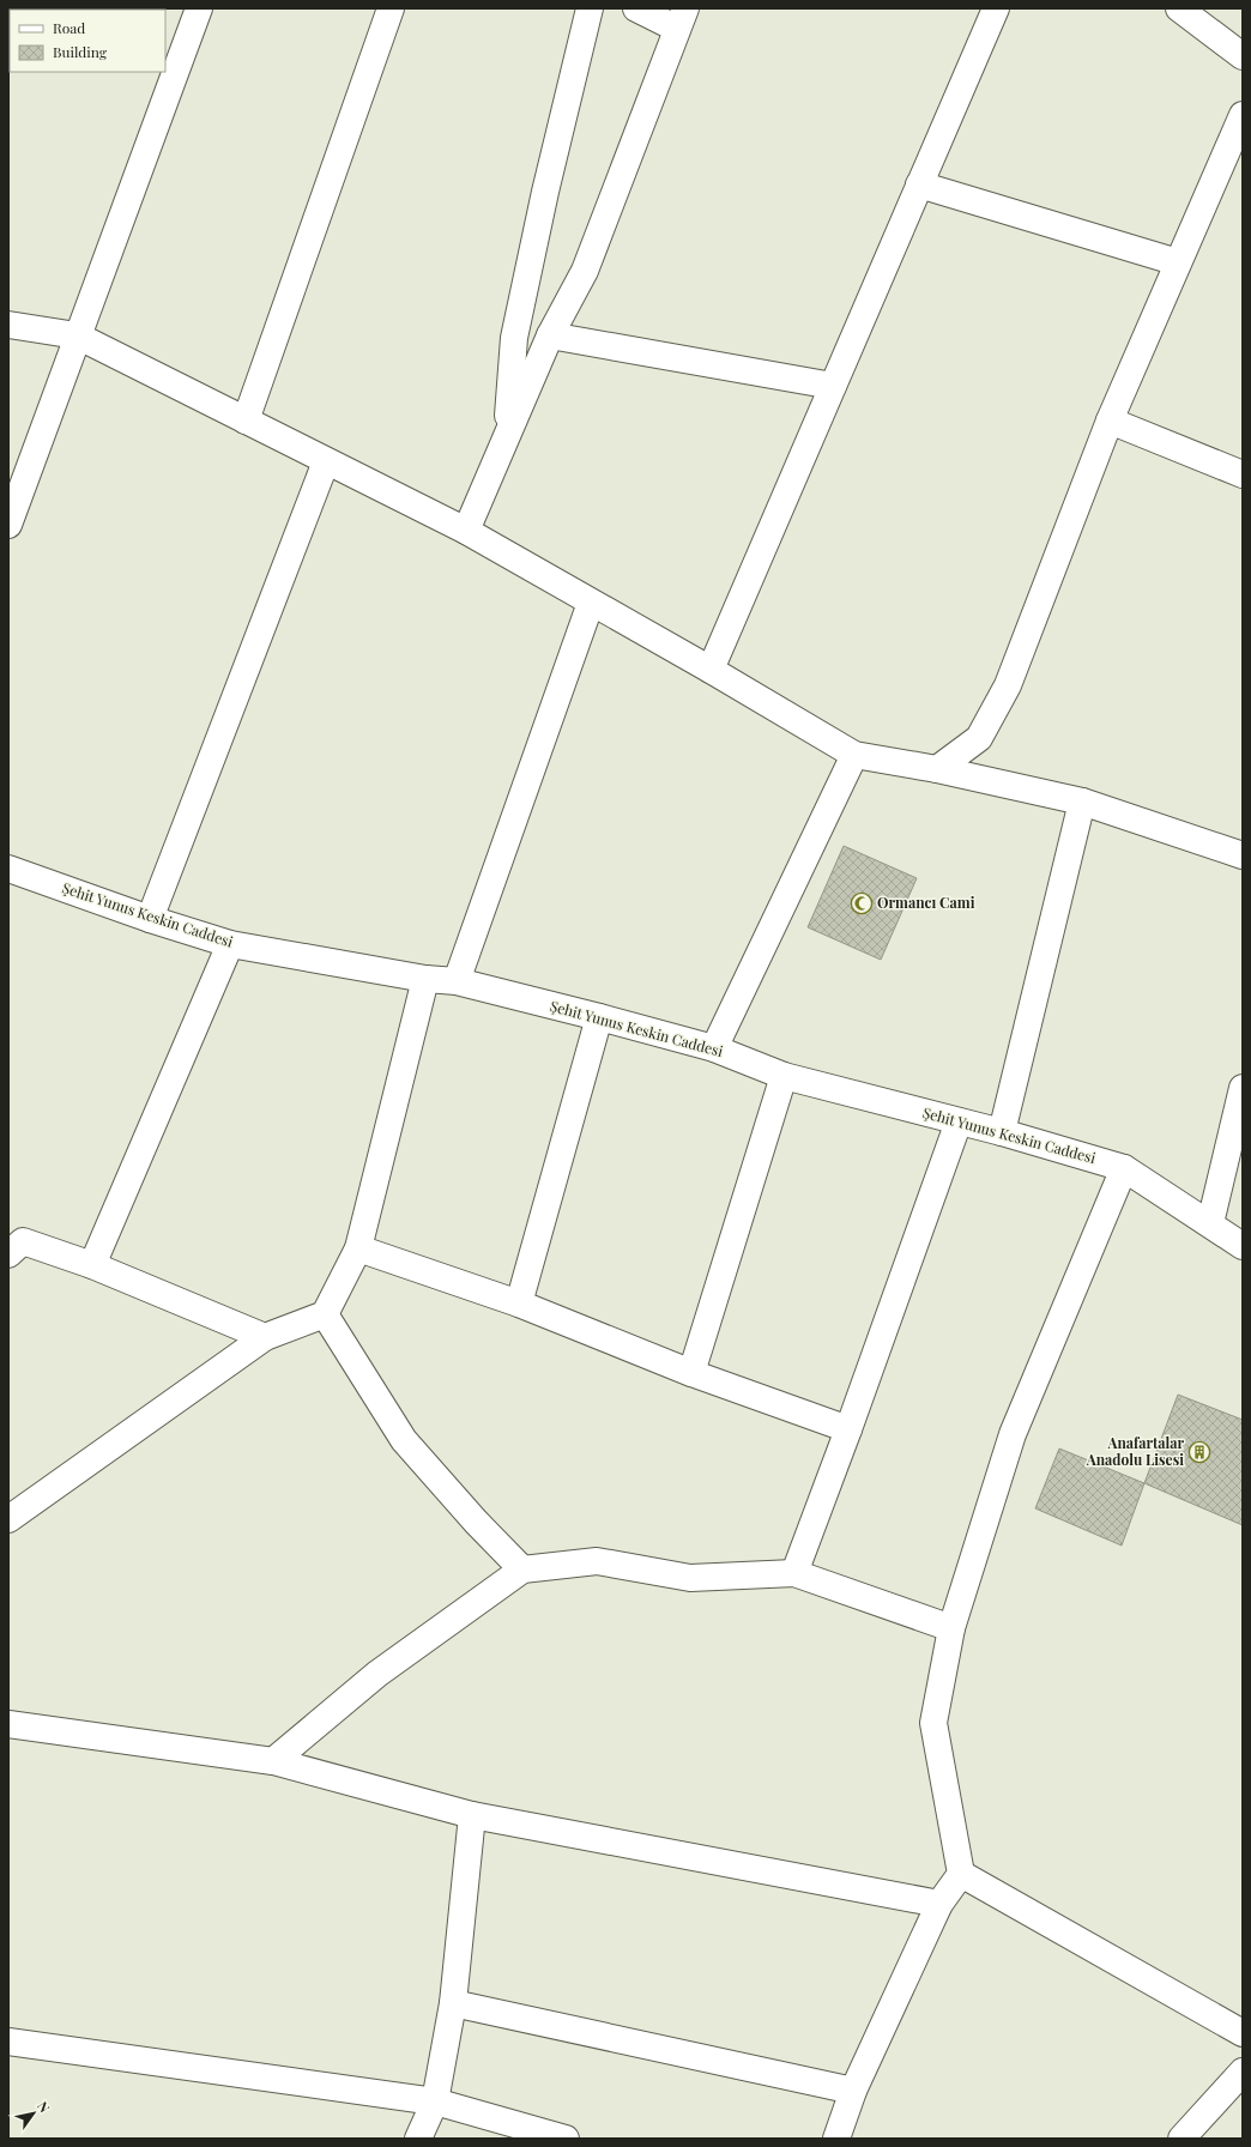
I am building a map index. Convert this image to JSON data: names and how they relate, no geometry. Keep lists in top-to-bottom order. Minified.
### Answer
{"streets":{"street":["Şehit Yunus Keskin Caddesi"]},"places":{"mosque":["Ormancı Cami"],"building":["Anafartalar Anadolu Lisesi"]},"legend":["Road","Building"],"north":"top right"}
